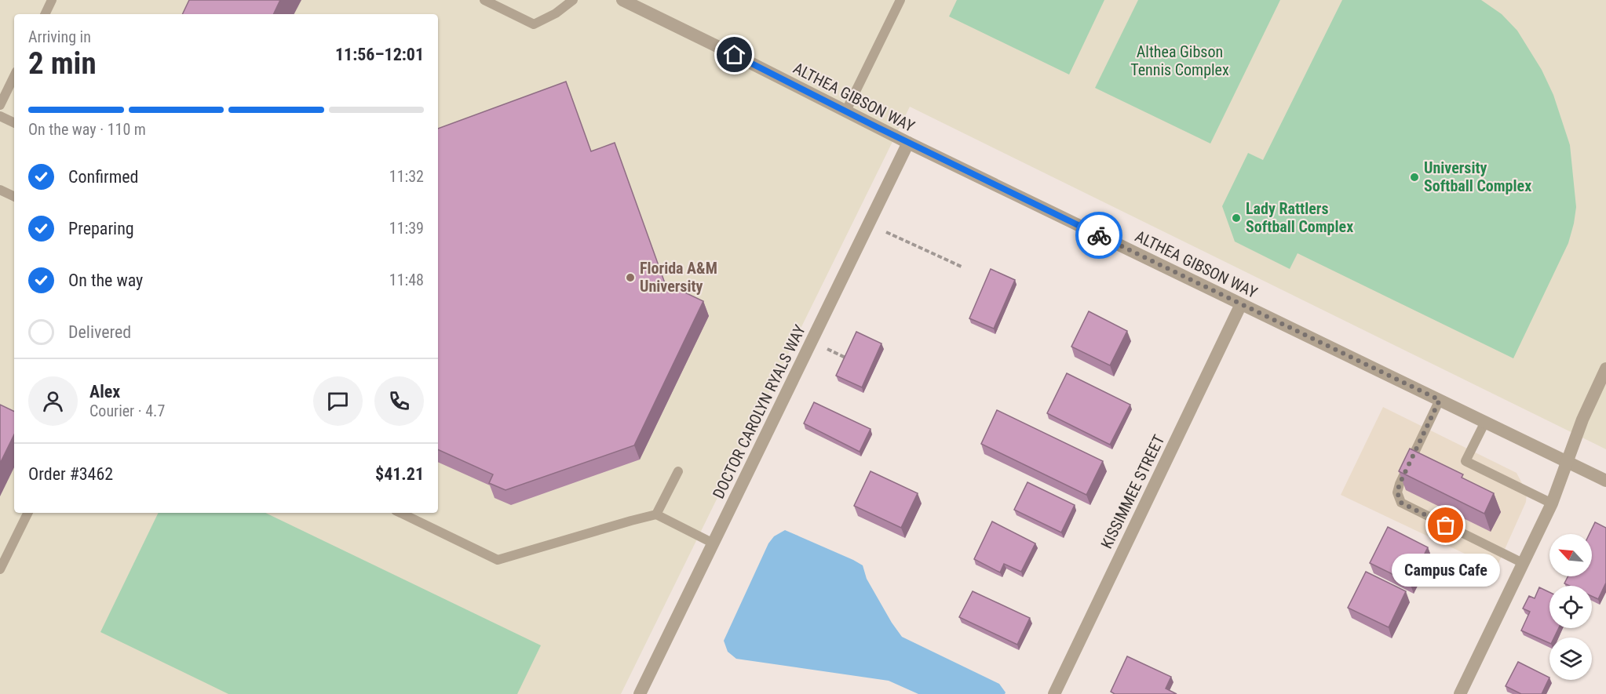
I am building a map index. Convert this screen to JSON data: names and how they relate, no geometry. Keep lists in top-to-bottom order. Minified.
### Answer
{"streets":{"street":["ALTHEA GIBSON WAY","DOCTOR CAROLYN RYALS WAY","KISSIMMEE STREET"]},"crossings":[["ALTHEA GIBSON WAY","DOCTOR CAROLYN RYALS WAY"],["ALTHEA GIBSON WAY","KISSIMMEE STREET"]],"parks":["Althea Gibson Tennis Complex"],"places":["University Softball Complex","Lady Rattlers Softball Complex","Florida A&M University","Campus Cafe"],"north":"top left","page":{"heading":["2 min","Arriving in","11:56–12:01"],"panel":["Alex","Courier · 4.7","Order #3462","$41.21"],"bar":"On the way · 110 m","list":[["Confirmed","11:32"],["Preparing","11:39"],["On the way","11:48"],"Delivered"],"bubble":"Campus Cafe"}}
